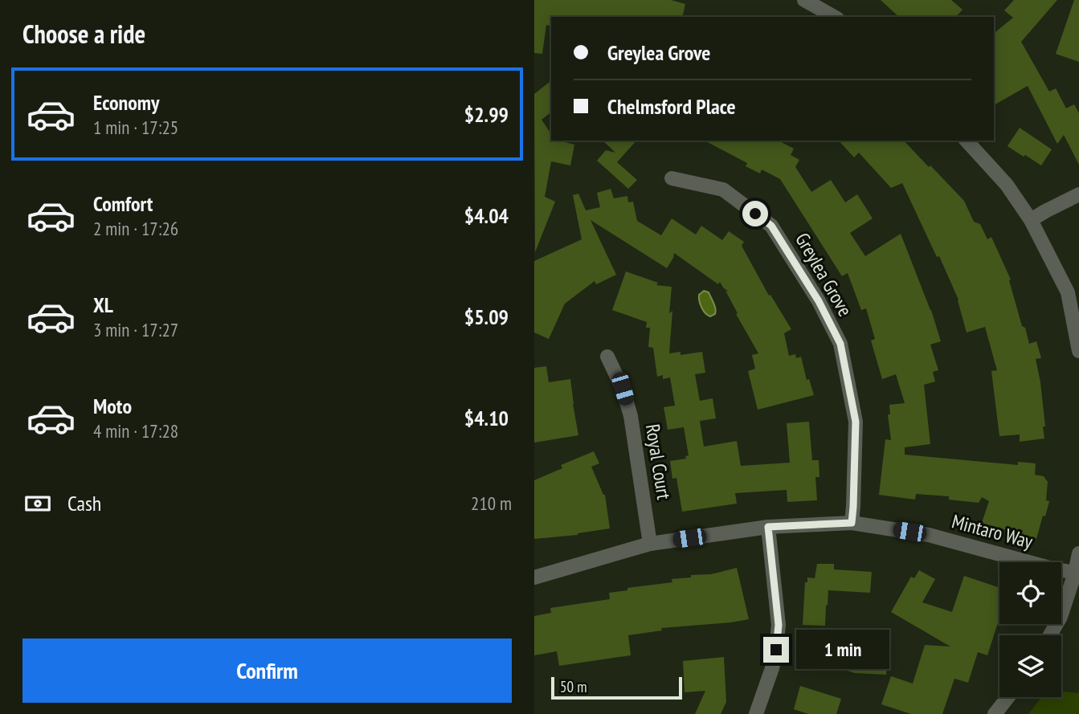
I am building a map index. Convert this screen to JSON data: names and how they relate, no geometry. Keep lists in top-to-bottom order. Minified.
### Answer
{"streets":{"street":["Greylea Grove","Royal Court","Mintaro Way"]},"crossings":[["Greylea Grove","Mintaro Way"],["Royal Court","Mintaro Way"]],"scale_bar":"50 m","page":{"heading":"Choose a ride","banner":["Greylea Grove","Chelmsford Place"],"list":[{"name":"Economy","note":"1 min · 17:25","value":"$2.99"},{"name":"Comfort","note":"2 min · 17:26","value":"$4.04"},{"name":"XL","note":"3 min · 17:27","value":"$5.09"},{"name":"Moto","note":"4 min · 17:28","value":"$4.10"}],"pay":["Cash","210 m"],"buttons":"Confirm","bubble":"1 min","scale":"50 m"}}
